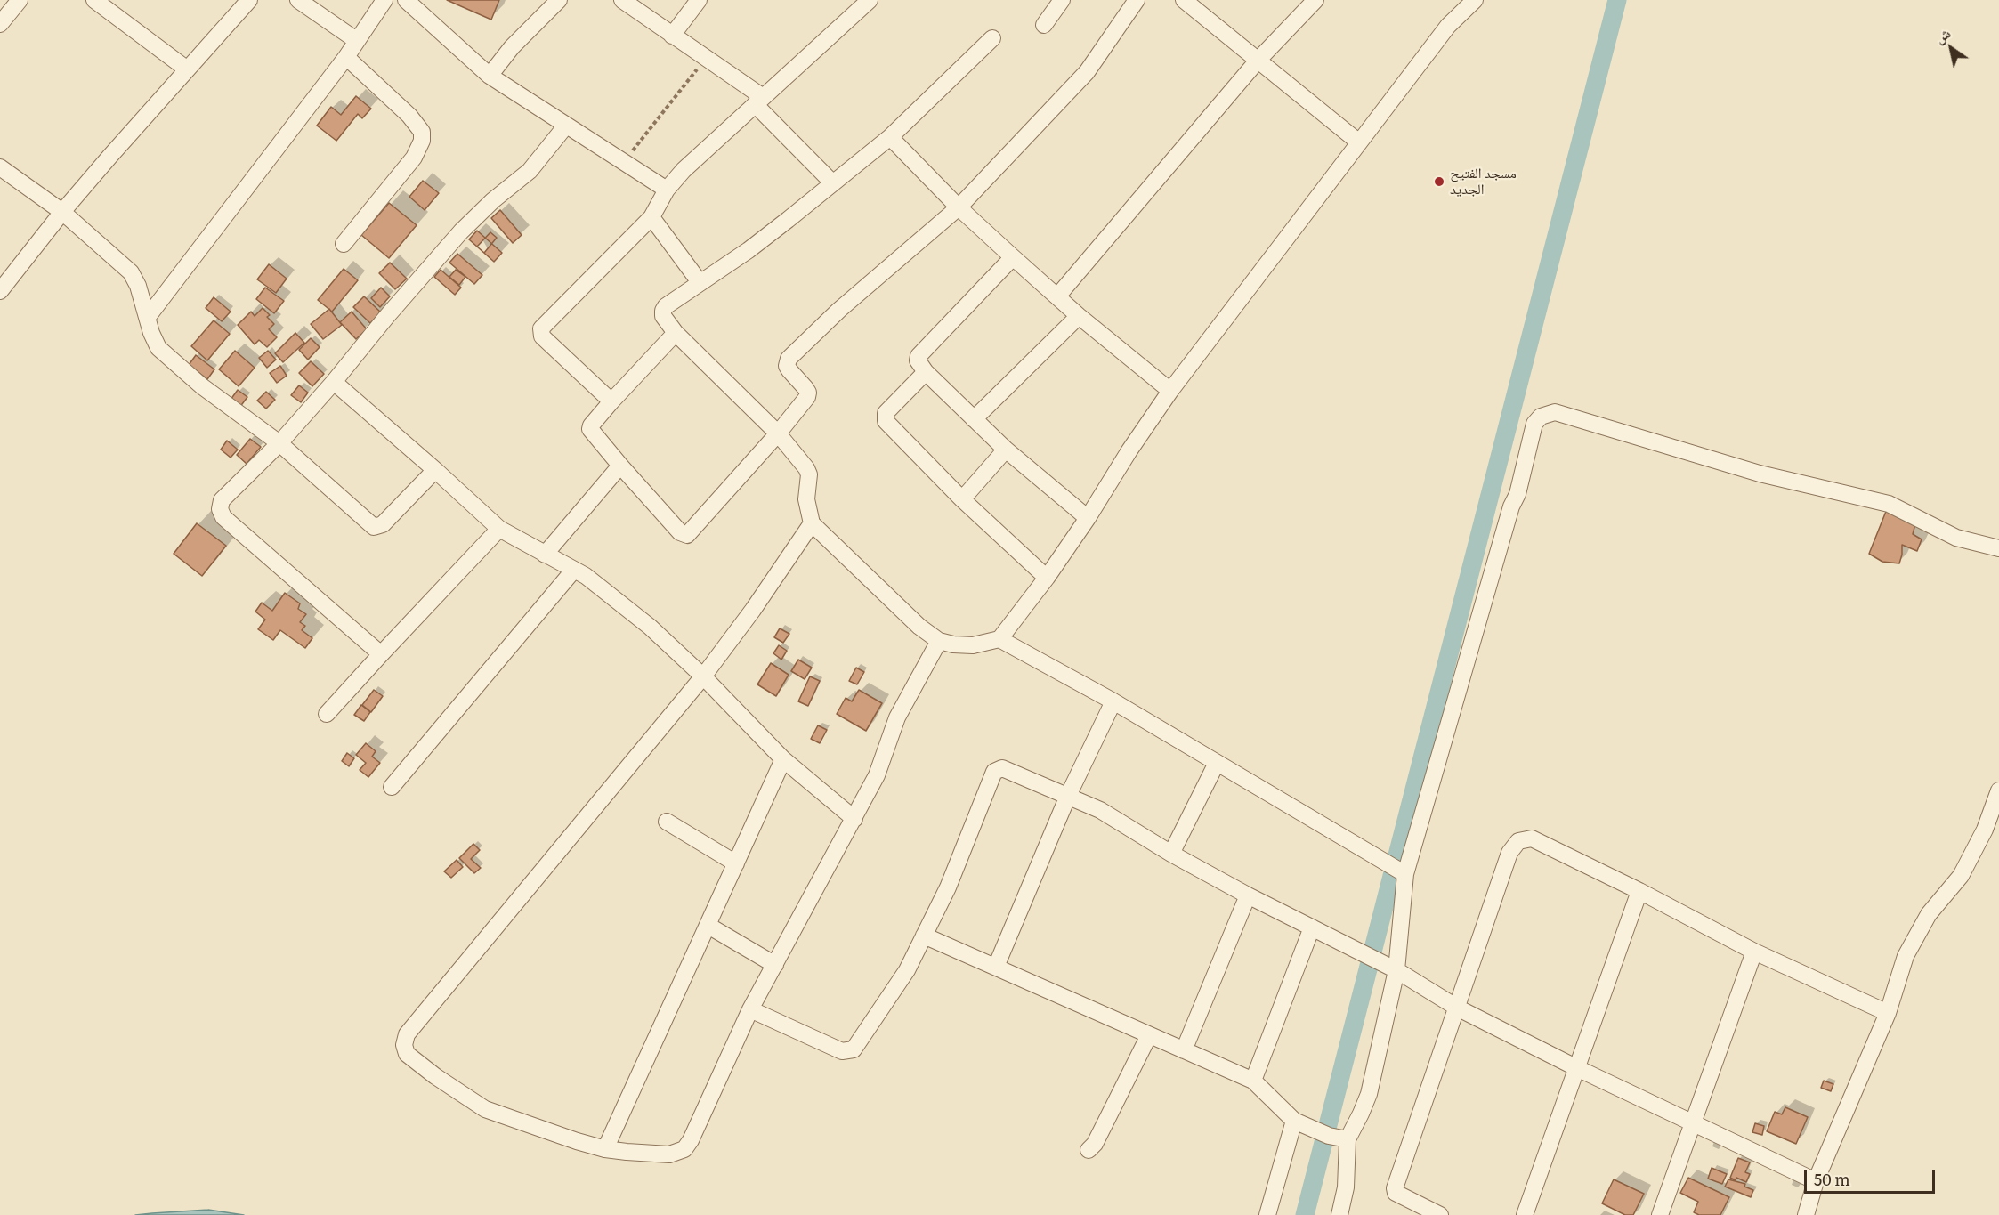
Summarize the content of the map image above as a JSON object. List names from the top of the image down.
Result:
{
  "places": ["مسجد الفتيح الجديد"],
  "scale_bar": "50 m",
  "north": "top left"
}
